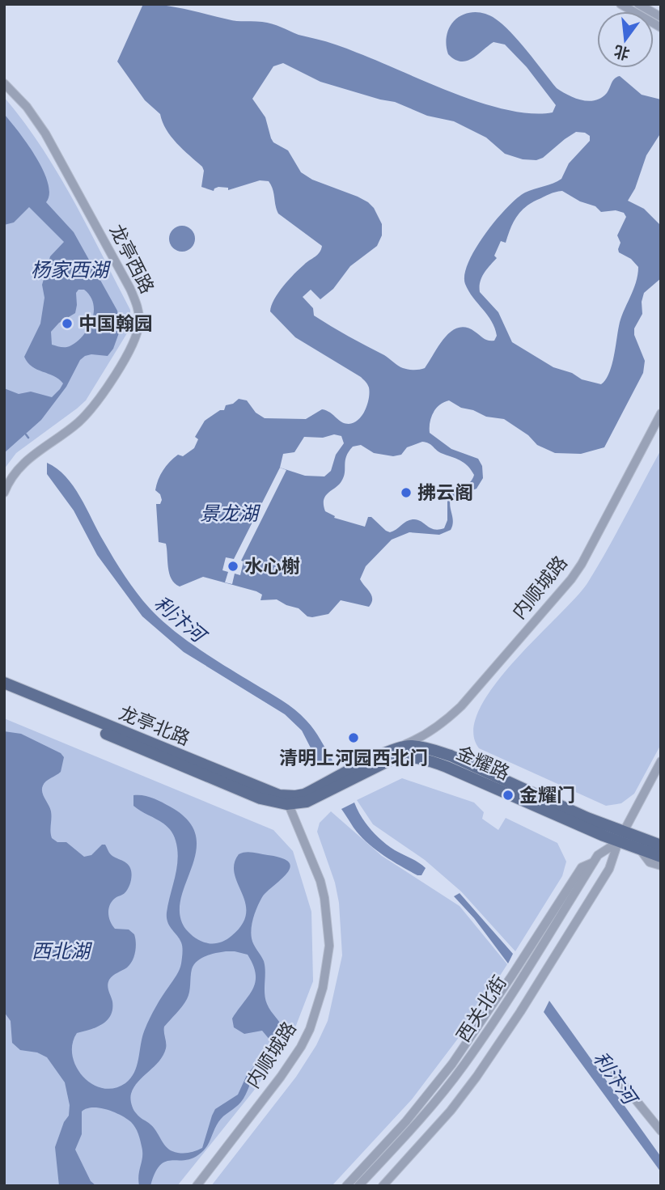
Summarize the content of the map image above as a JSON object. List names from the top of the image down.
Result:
{
  "streets": {
    "main road": ["龙亭北路", "金耀路"],
    "street": ["龙亭西路", "内顺城路", "西关北街"]
  },
  "crossings": [
    ["内顺城路", "龙亭北路"],
    ["内顺城路", "金耀路"],
    ["龙亭北路", "金耀路"],
    ["金耀路", "西关北街"]
  ],
  "water": [
    "杨家西湖",
    "景龙湖",
    "利汴河",
    "西北湖"
  ],
  "places": [
    "中国翰园",
    "拂云阁",
    "水心榭",
    "清明上河园西北门",
    "金耀门"
  ],
  "north": "bottom"
}
